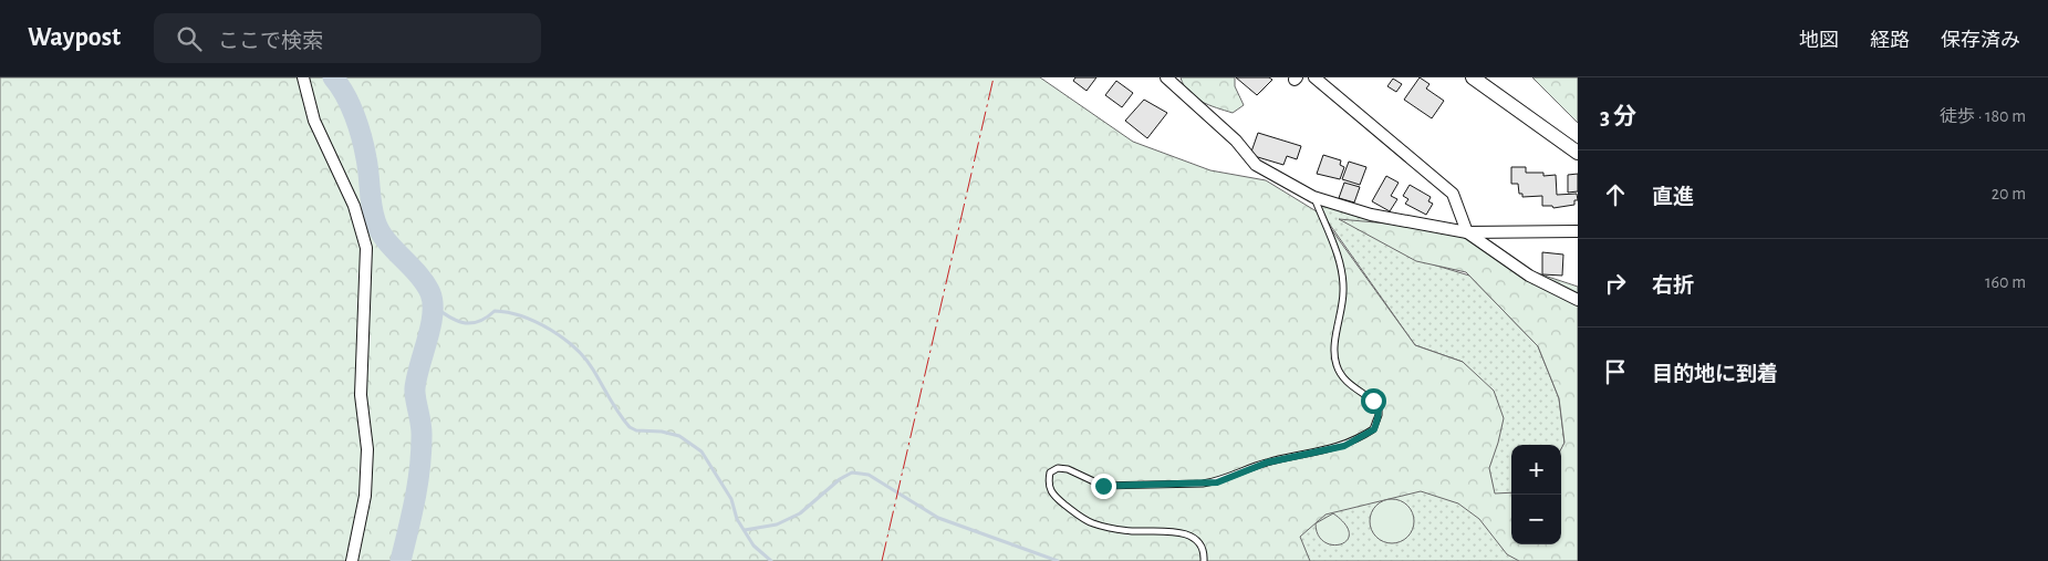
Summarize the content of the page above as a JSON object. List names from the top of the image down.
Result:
{
  "page": {
    "header": "Waypost",
    "search": "ここで検索",
    "nav": ["地図", "経路", "保存済み"],
    "heading": ["3 分", "徒歩 · 180 m"],
    "list": [
      ["直進", "20 m"],
      ["右折", "160 m"],
      "目的地に到着"
    ],
    "map_buttons": ["+", "−"]
  }
}
